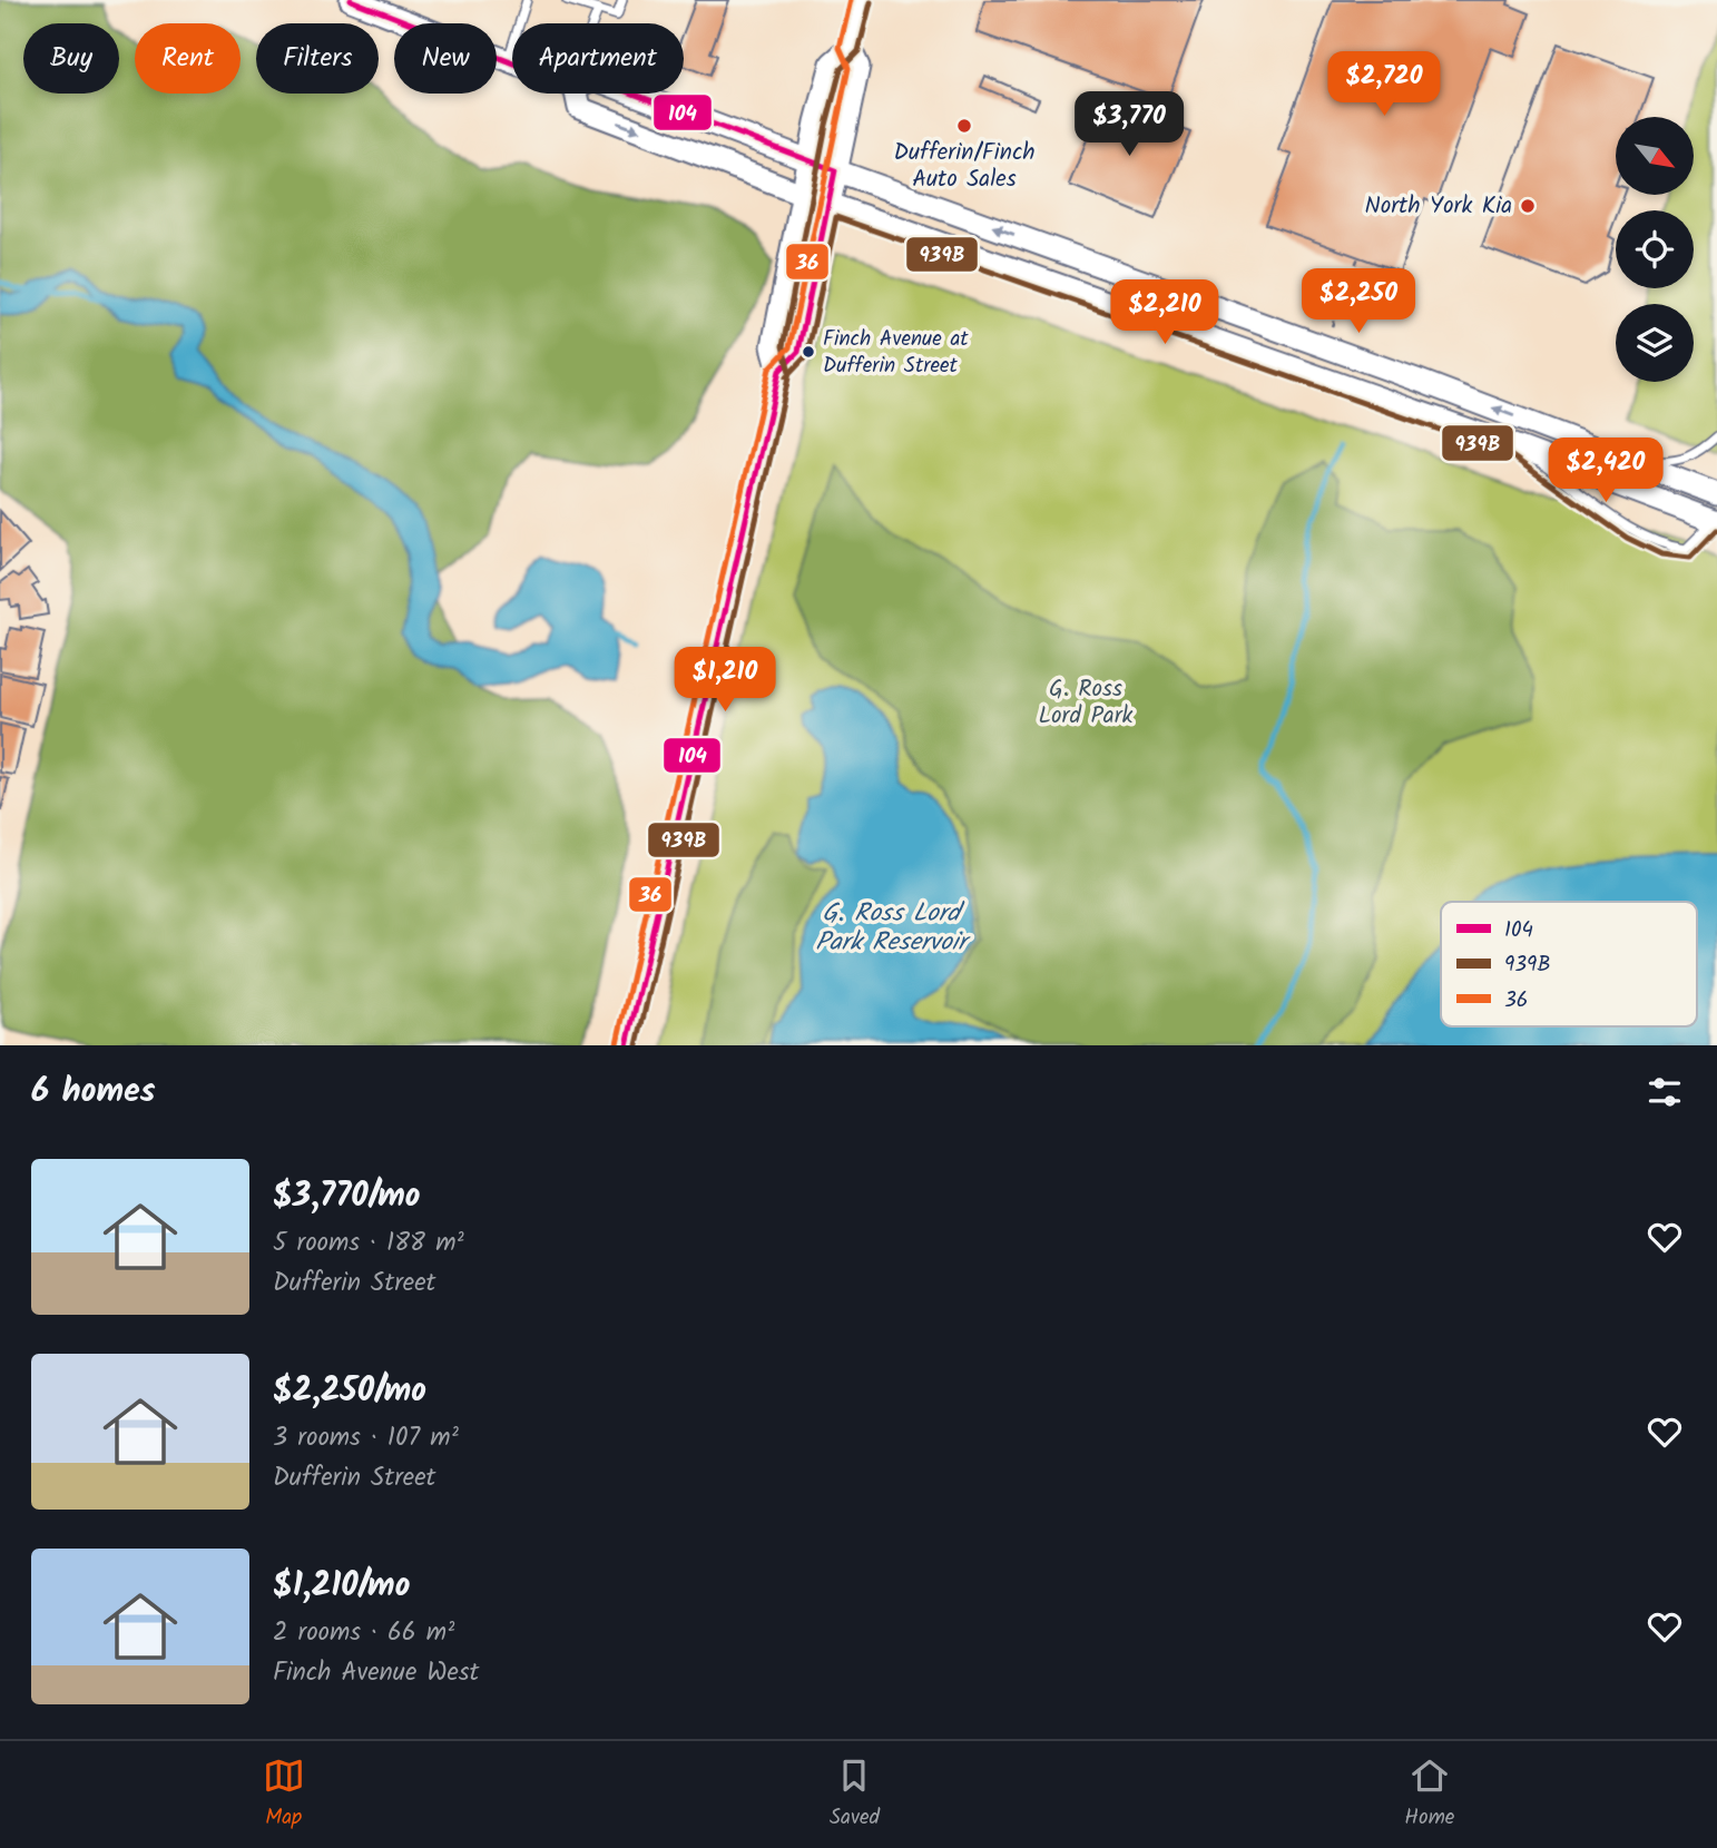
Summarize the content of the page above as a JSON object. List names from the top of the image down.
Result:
{
  "water": ["G. Ross Lord Park Reservoir"],
  "parks": ["G. Ross Lord Park"],
  "places": ["Dufferin/Finch Auto Sales", "North York Kia", "Finch Avenue at Dufferin Street"],
  "lines": ["transit line 104", "transit line 36", "transit line 939B"],
  "legend": ["104", "939B", "36"],
  "north": "bottom right",
  "page": {
    "chip": [
      "Buy",
      "Rent",
      "Filters",
      "New",
      "Apartment"
    ],
    "price": [
      "$2,720",
      "$3,770",
      "$2,250",
      "$2,210",
      "$2,420",
      "$1,210"
    ],
    "heading": "6 homes",
    "list": [
      {
        "name": "$3,770/mo",
        "note": "5 rooms · 188 m² · Dufferin Street"
      },
      {
        "name": "$2,250/mo",
        "note": "3 rooms · 107 m² · Dufferin Street"
      },
      {
        "name": "$1,210/mo",
        "note": "2 rooms · 66 m² · Finch Avenue West"
      }
    ],
    "tabs": ["Map", "Saved", "Home"]
  }
}
